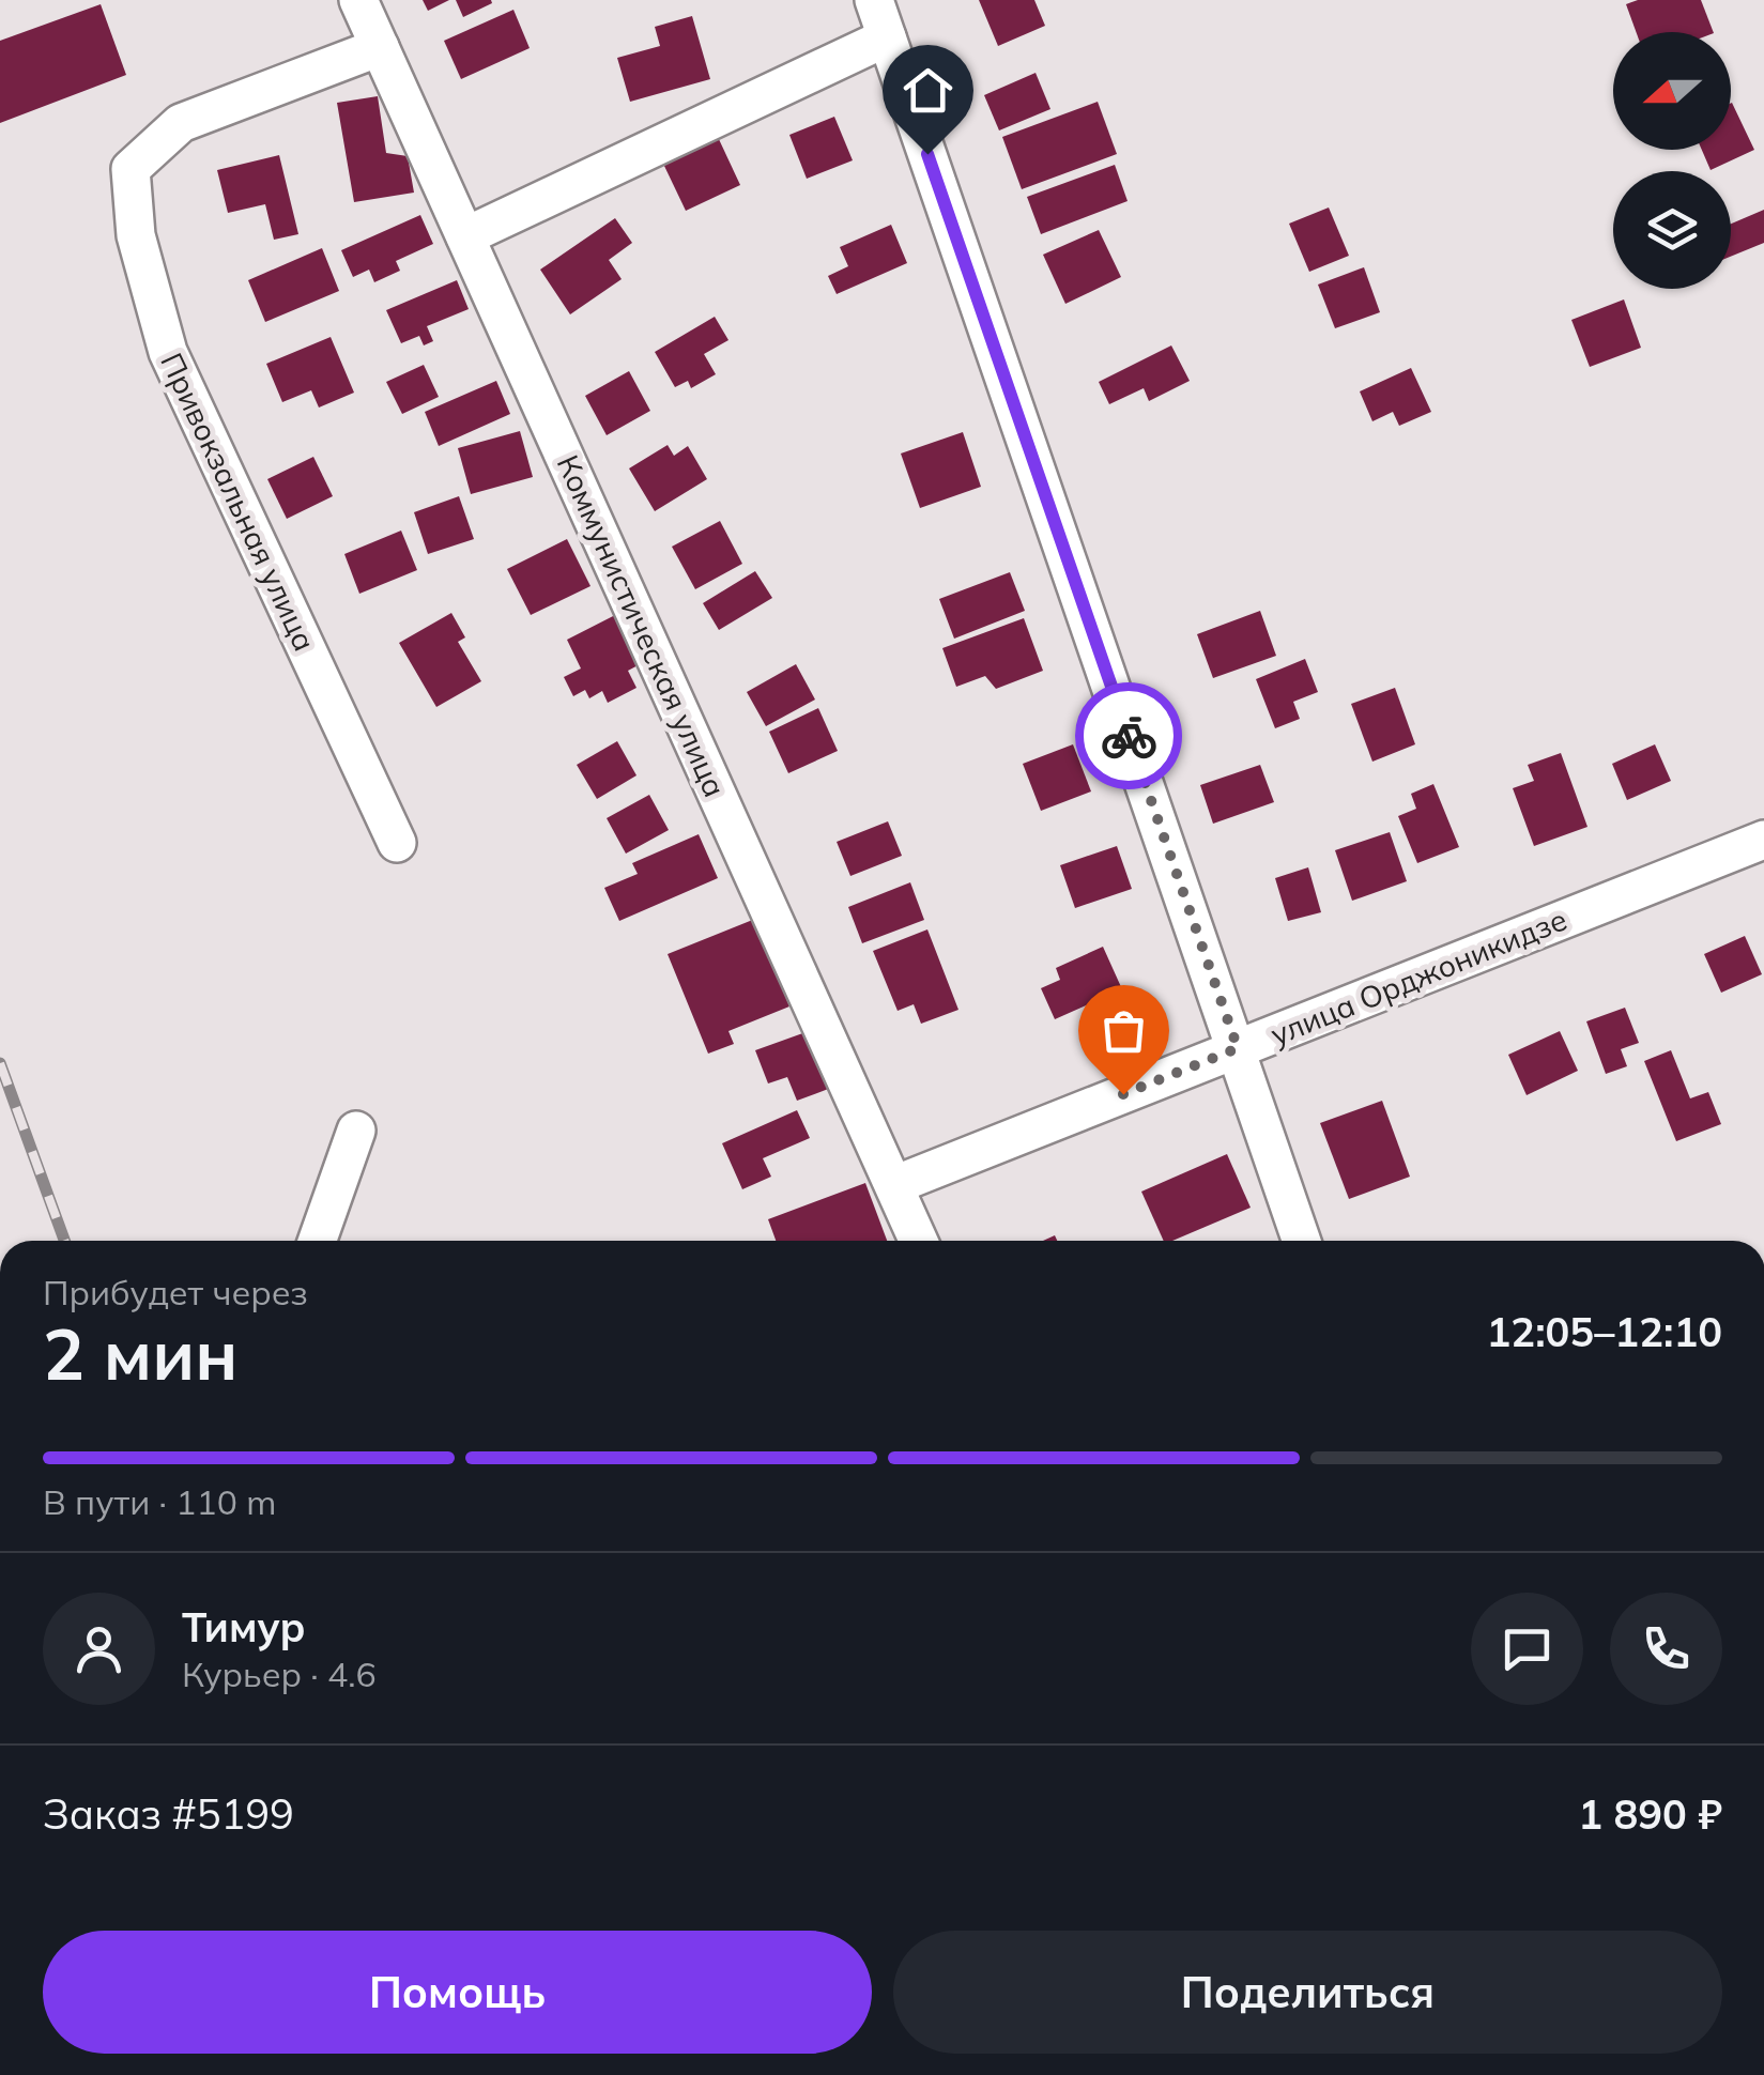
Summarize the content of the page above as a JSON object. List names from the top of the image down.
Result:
{
  "streets": {
    "street": ["Привокзальная улица", "Коммунистическая улица", "улица Орджоникидзе"]
  },
  "crossings": [
    ["Привокзальная улица", "Коммунистическая улица"],
    ["Коммунистическая улица", "улица Орджоникидзе"]
  ],
  "north": "left",
  "page": {
    "heading": ["2 мин", "Прибудет через", "12:05–12:10"],
    "panel": [
      "Тимур",
      "Курьер · 4.6",
      "Заказ #5199",
      "1 890 ₽"
    ],
    "bar": "В пути · 110 m",
    "buttons": ["Помощь", "Поделиться"]
  }
}
